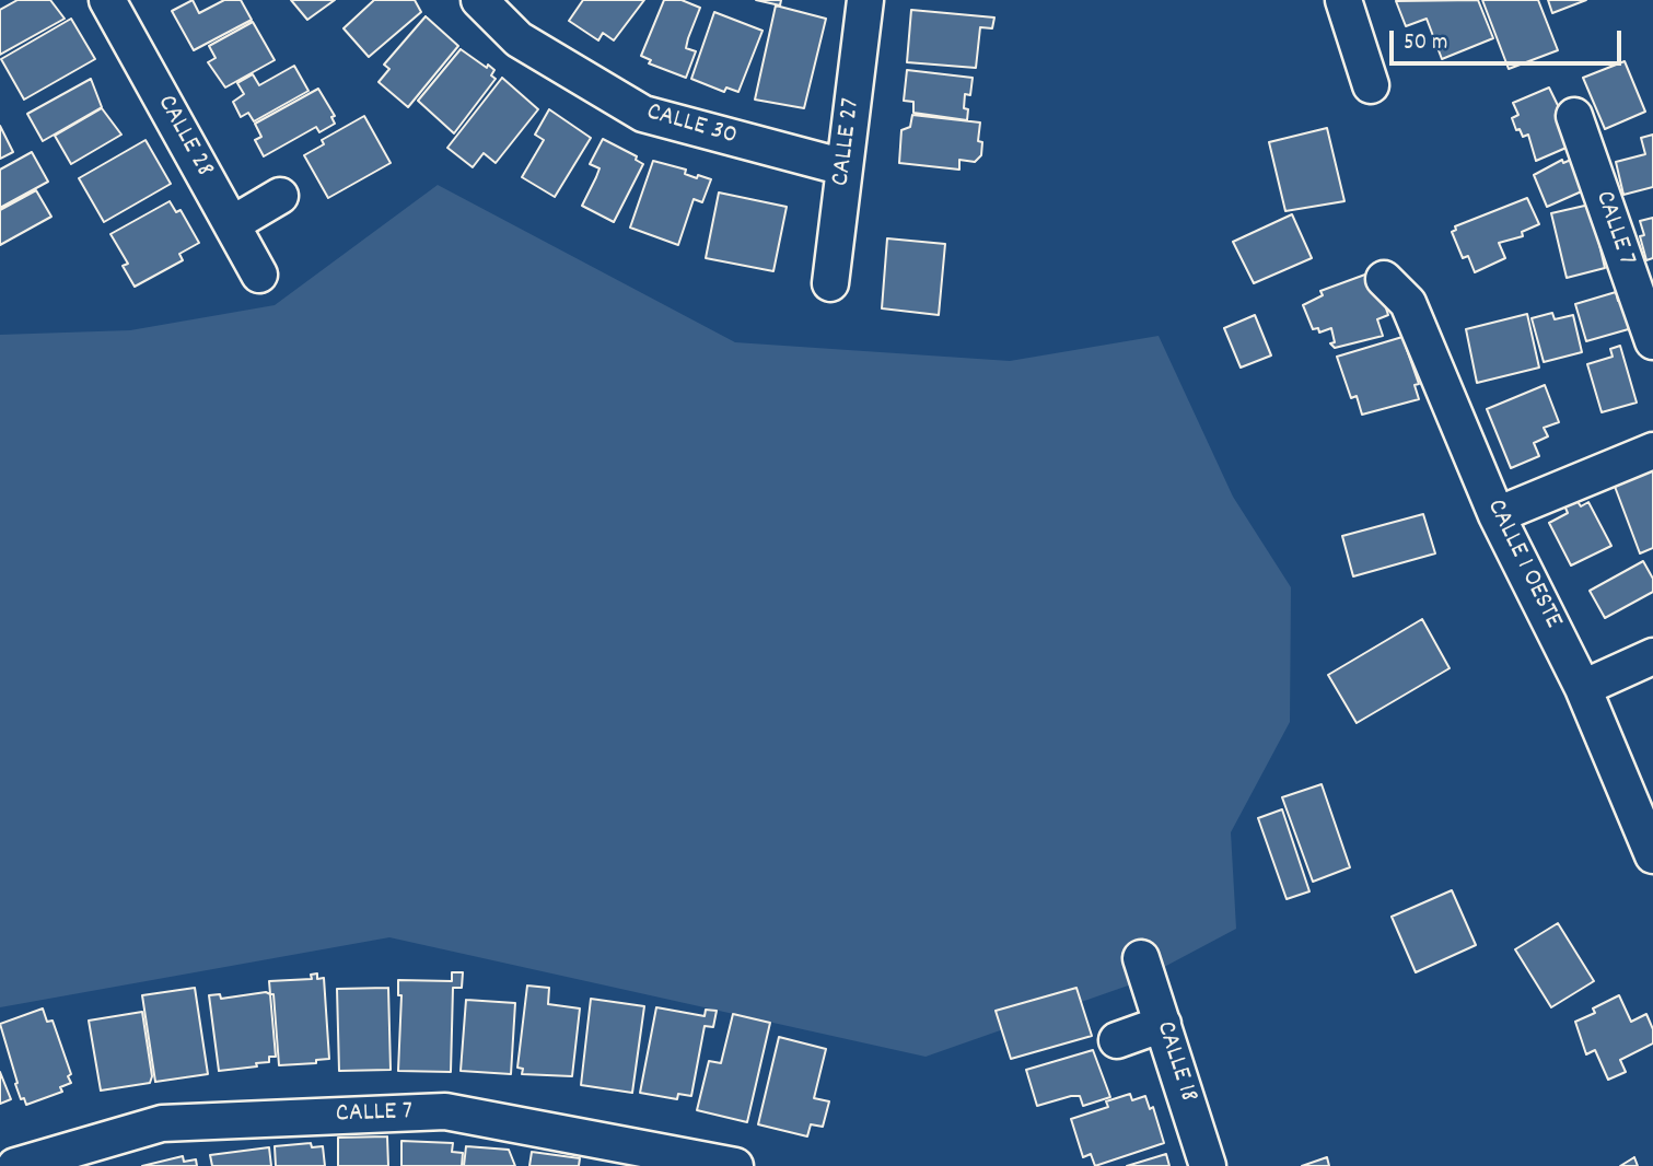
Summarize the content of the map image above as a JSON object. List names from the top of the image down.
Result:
{
  "streets": {
    "street": [
      "CALLE 30",
      "CALLE 28",
      "CALLE 27",
      "CALLE 7",
      "CALLE 1 OESTE",
      "CALLE 18"
    ]
  },
  "crossings": [
    ["CALLE 30", "CALLE 27"]
  ],
  "scale_bar": "50 m"
}
